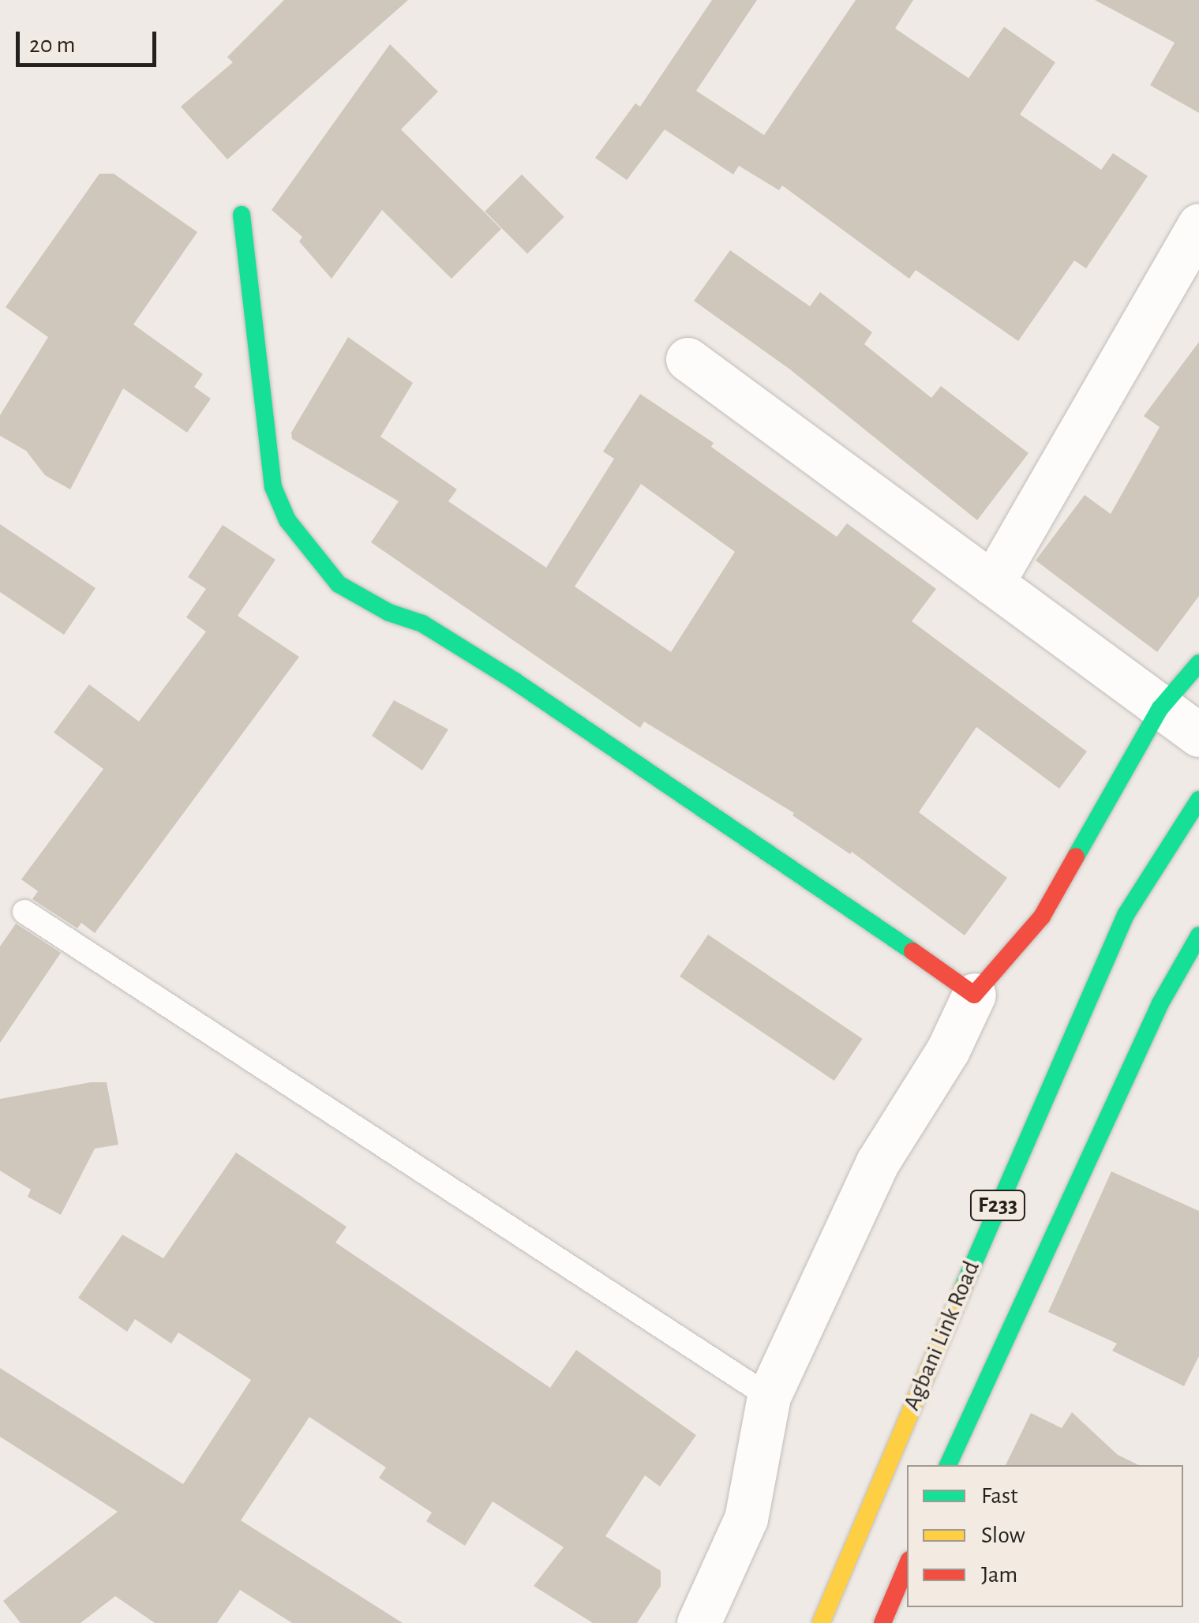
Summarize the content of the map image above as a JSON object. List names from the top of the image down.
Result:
{
  "streets": {
    "main road": ["F233", "Agbani Link Road"]
  },
  "legend": ["Fast", "Slow", "Jam"],
  "scale_bar": "20 m"
}
